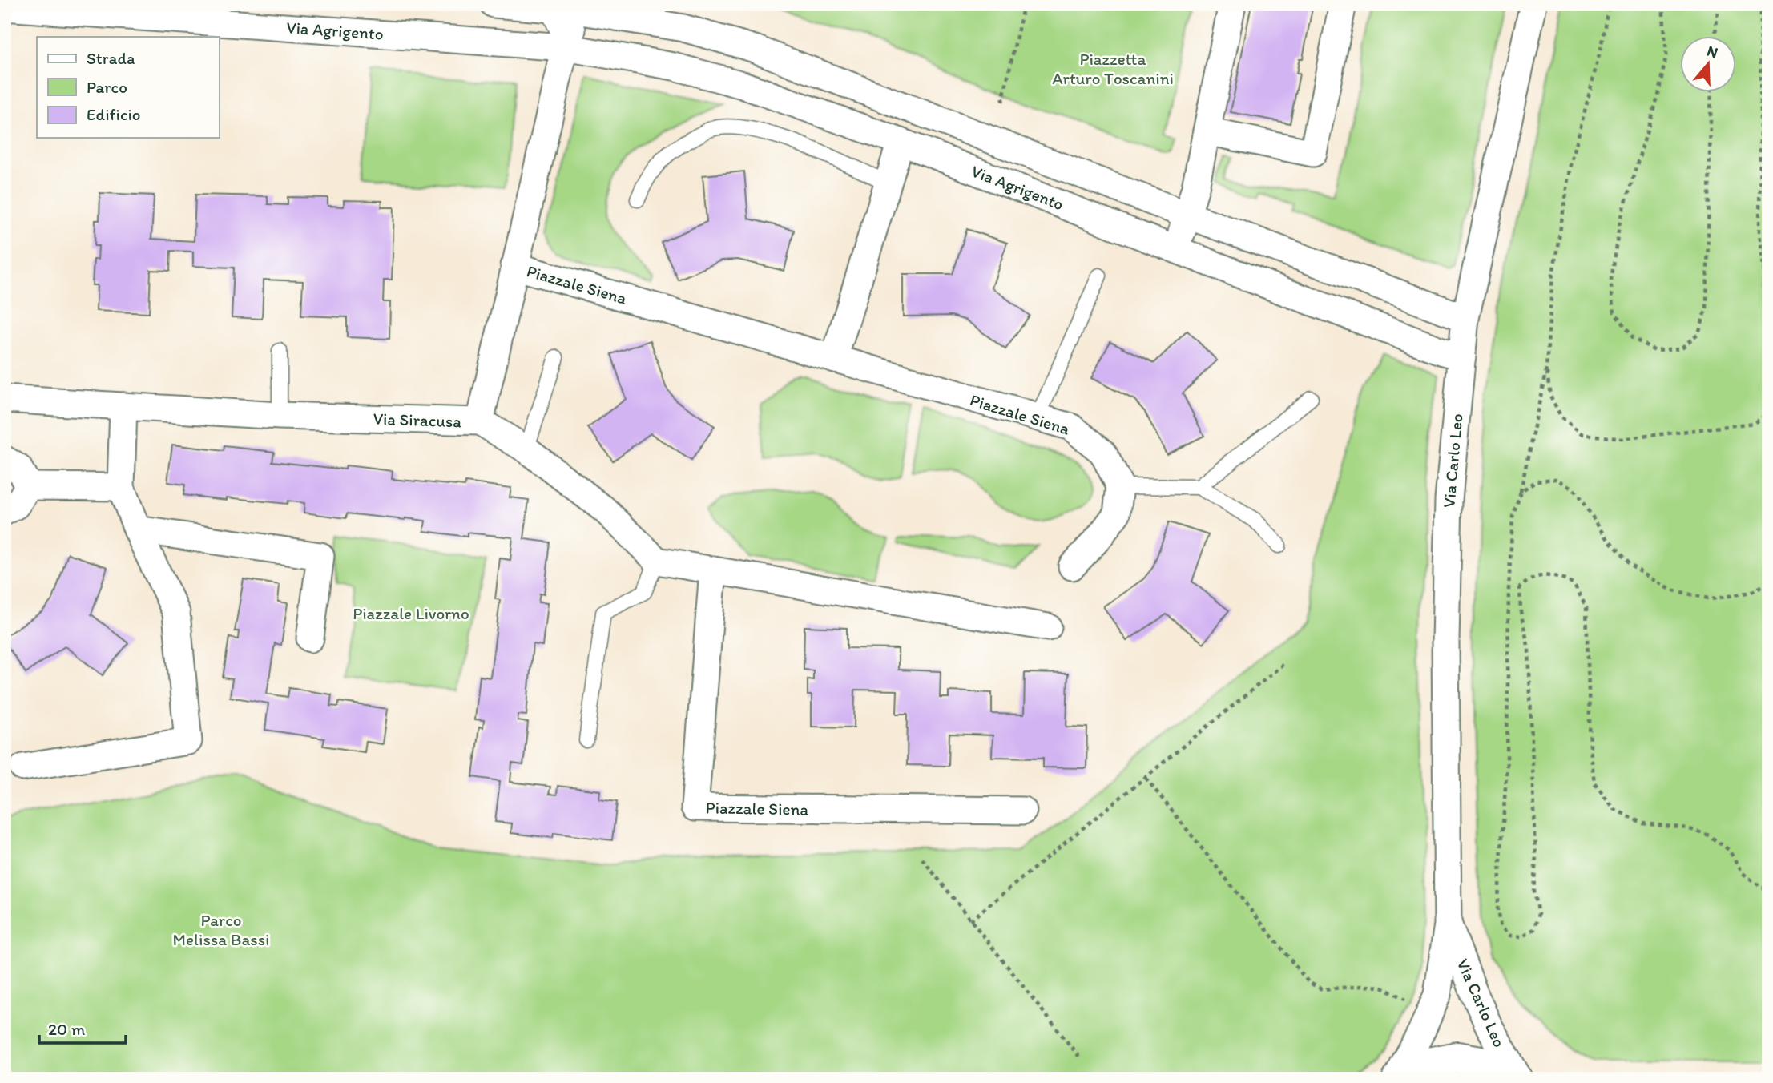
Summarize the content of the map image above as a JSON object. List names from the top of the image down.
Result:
{
  "streets": {
    "street": [
      "Via Agrigento",
      "Piazzale Siena",
      "Via Siracusa",
      "Via Carlo Leo"
    ]
  },
  "crossings": [
    ["Via Agrigento", "Via Siracusa"],
    ["Via Agrigento", "Via Carlo Leo"],
    ["Piazzale Siena", "Via Siracusa"]
  ],
  "parks": ["Piazzetta Arturo Toscanini", "Piazzale Livorno", "Parco Melissa Bassi"],
  "legend": ["Strada", "Parco", "Edificio"],
  "scale_bar": "20 m",
  "north": "top"
}
